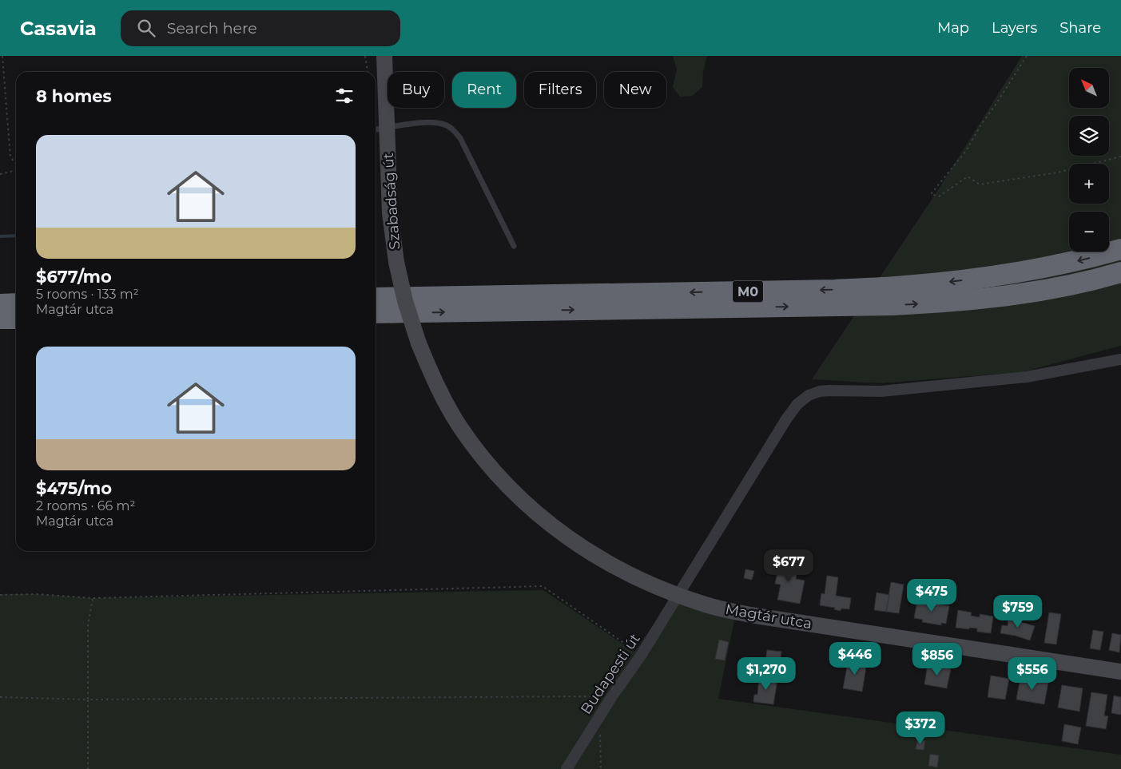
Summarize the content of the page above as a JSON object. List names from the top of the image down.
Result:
{
  "streets": {
    "highway": ["M0"],
    "street": ["Szabadság út", "Magtár utca", "Budapesti út"]
  },
  "crossings": [
    ["Szabadság út", "Magtár utca"],
    ["Szabadság út", "Budapesti út"],
    ["Magtár utca", "Budapesti út"]
  ],
  "north": "top left",
  "page": {
    "header": "Casavia",
    "search": "Search here",
    "nav": ["Map", "Layers", "Share"],
    "map_buttons": ["+", "−"],
    "chip": [
      "Buy",
      "Rent",
      "Filters",
      "New"
    ],
    "heading": "8 homes",
    "list": [
      {
        "name": "$677/mo",
        "note": "5 rooms · 133 m² · Magtár utca"
      },
      {
        "name": "$475/mo",
        "note": "2 rooms · 66 m² · Magtár utca"
      }
    ],
    "price": [
      "$677",
      "$475",
      "$759",
      "$446",
      "$856",
      "$1,270",
      "$556",
      "$372"
    ]
  }
}
